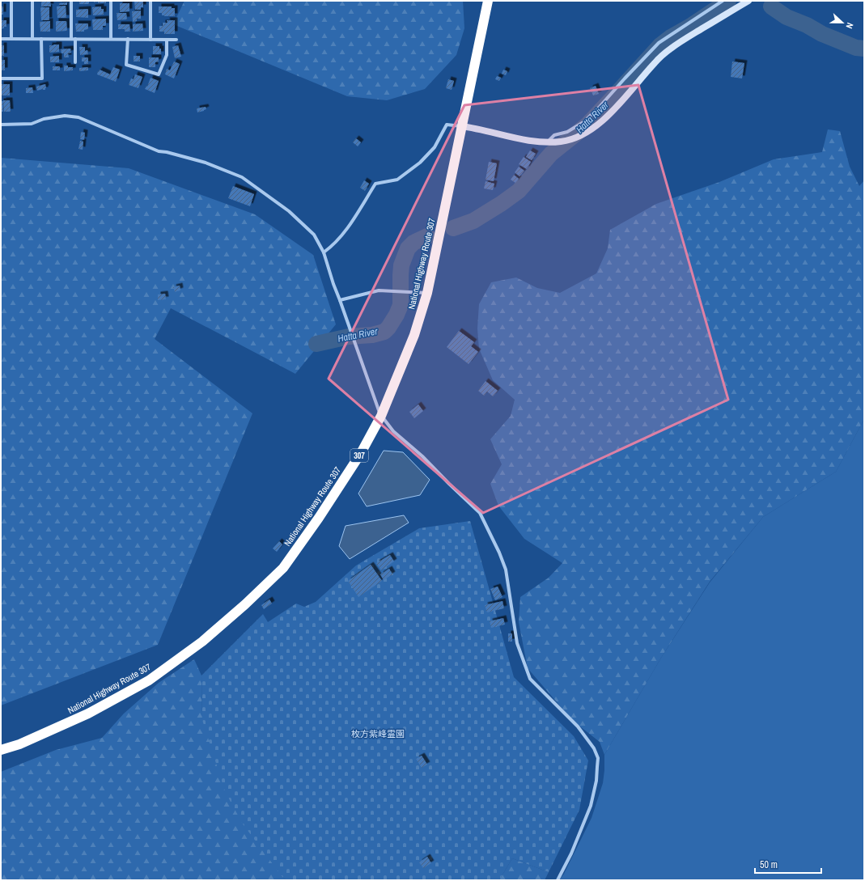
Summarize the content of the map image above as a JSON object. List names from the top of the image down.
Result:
{
  "streets": {
    "highway": ["National Highway Route 307", "307"]
  },
  "water": ["Hatta River"],
  "parks": ["枚方紫峰霊園"],
  "scale_bar": "50 m",
  "north": "right"
}
